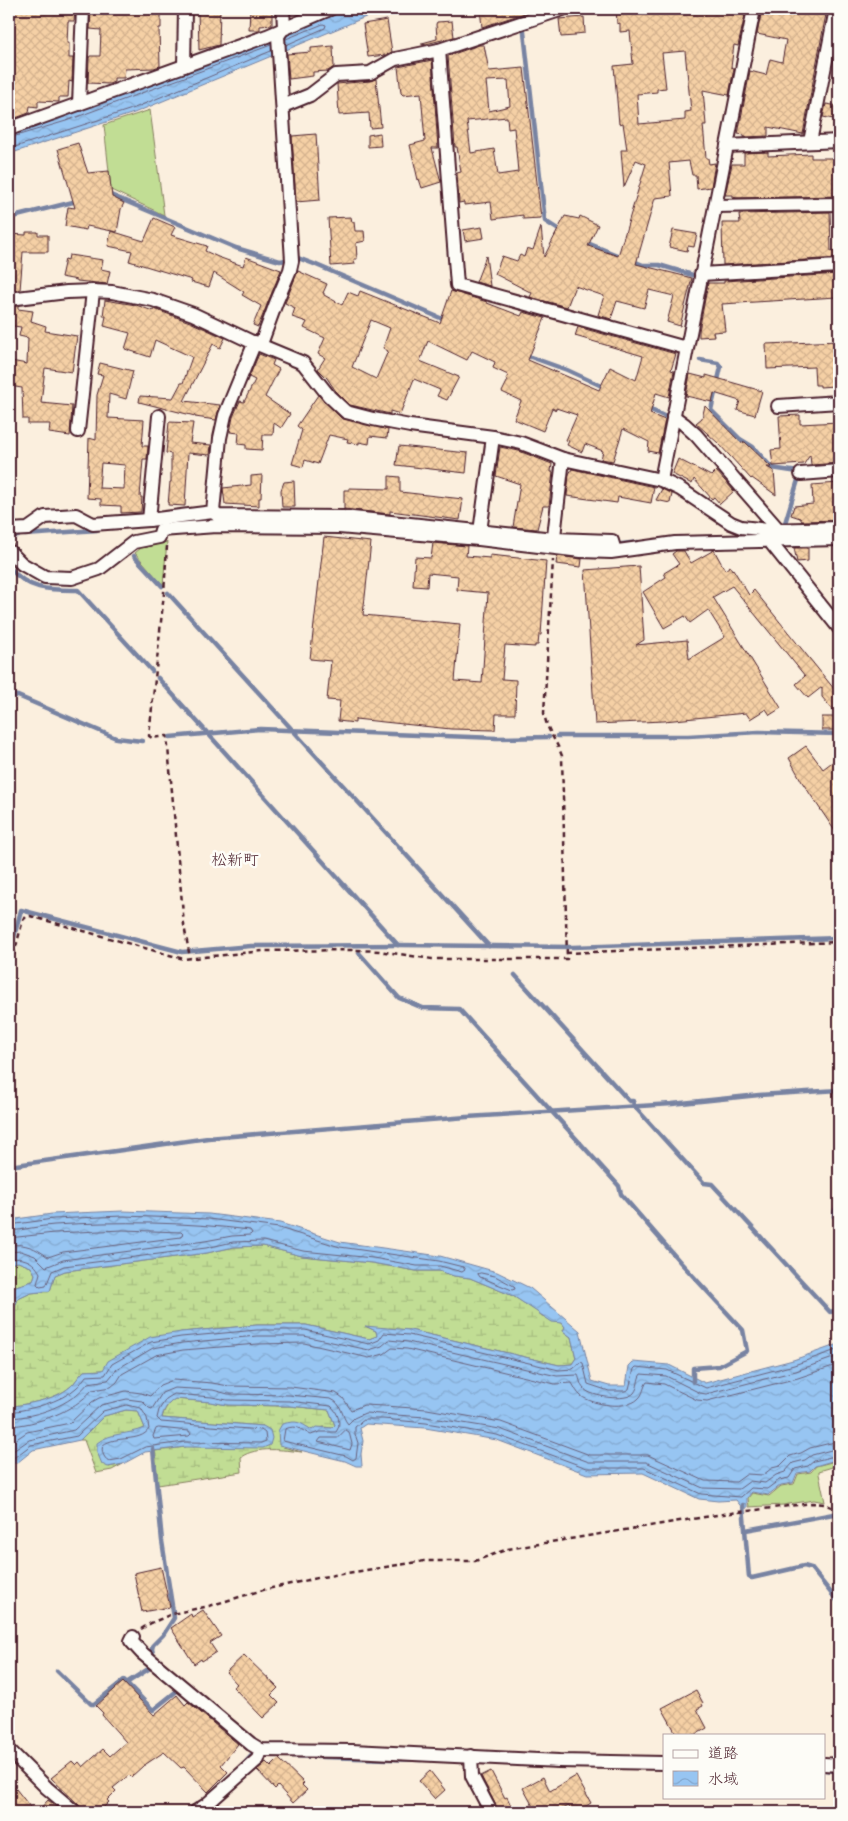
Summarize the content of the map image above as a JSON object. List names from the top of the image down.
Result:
{
  "districts": ["松新町"],
  "legend": ["道路", "水域"]
}
